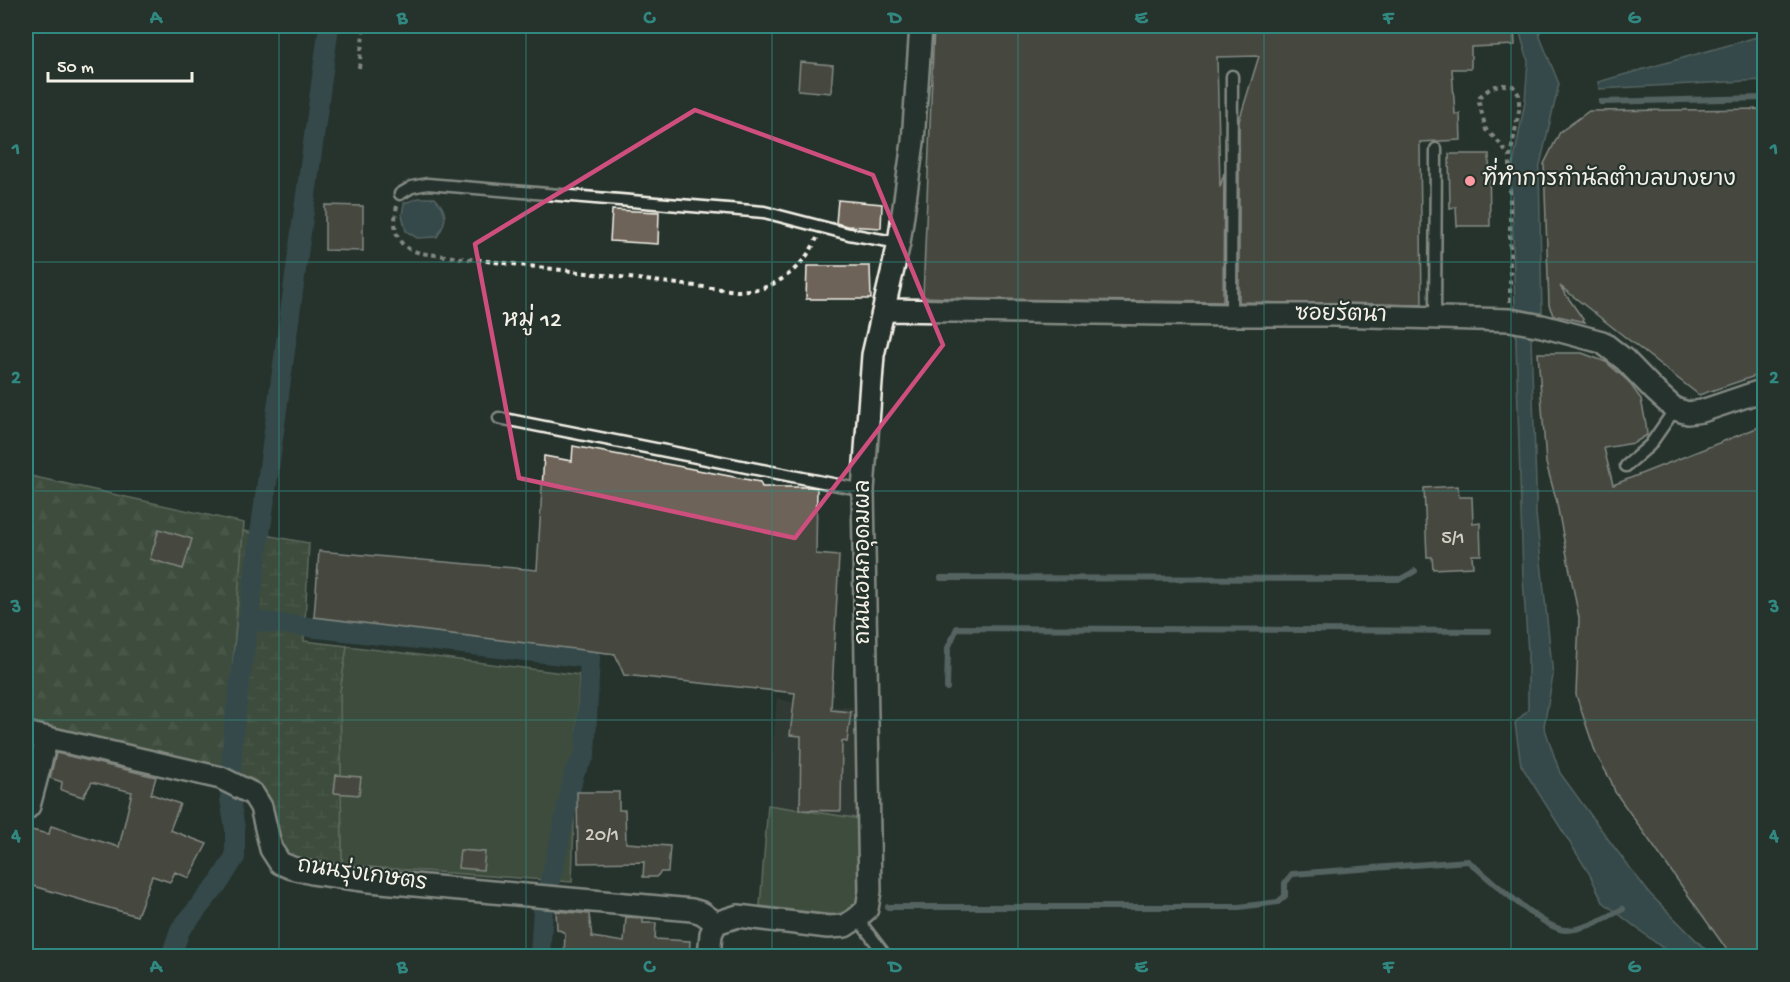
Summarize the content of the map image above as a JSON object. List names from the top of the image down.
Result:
{
  "streets": {
    "street": ["ซอยรัตนา", "ถนนเอนกอุดมผล", "ถนนรุ่งเกษตร"]
  },
  "crossings": [
    ["ซอยรัตนา", "ถนนเอนกอุดมผล"]
  ],
  "districts": ["หมู่ 12"],
  "places": ["ที่ทำการกำนัลตำบลบางยาง"],
  "house_numbers": ["5/1", "20/1"],
  "scale_bar": "50 m",
  "grid": {
    "columns": [
      "A",
      "B",
      "C",
      "D",
      "E",
      "F",
      "G"
    ],
    "rows": [
      "1",
      "2",
      "3",
      "4"
    ]
  }
}
